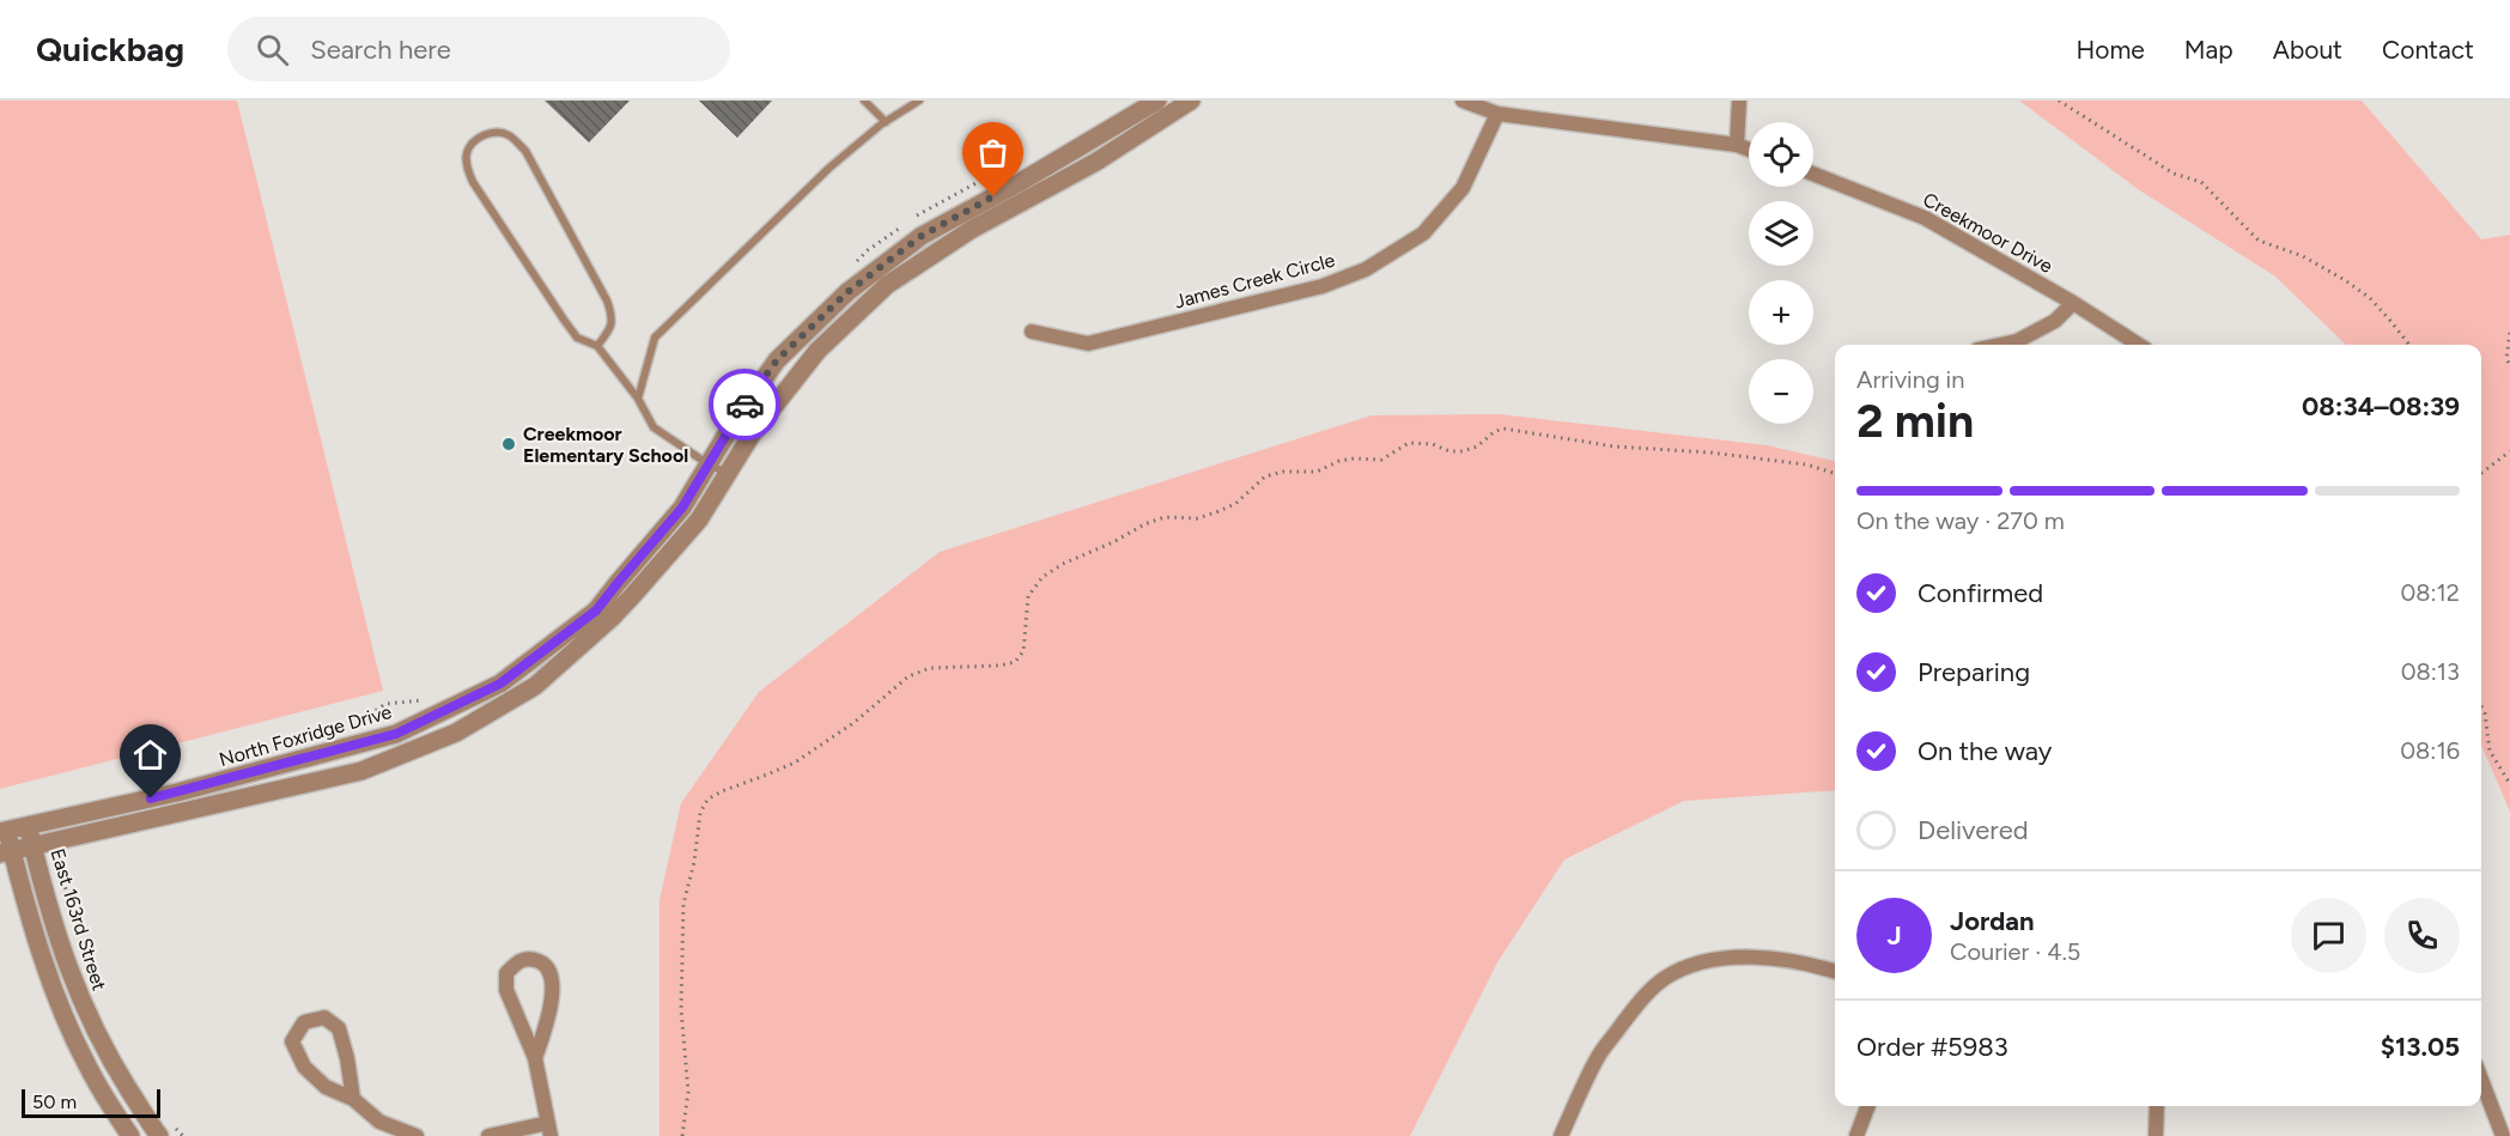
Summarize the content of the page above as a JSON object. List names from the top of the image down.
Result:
{
  "streets": {
    "street": [
      "Creekmoor Drive",
      "James Creek Circle",
      "North Foxridge Drive",
      "East 163rd Street"
    ]
  },
  "crossings": [
    ["North Foxridge Drive", "East 163rd Street"]
  ],
  "places": ["Creekmoor Elementary School"],
  "scale_bar": "50 m",
  "page": {
    "header": "Quickbag",
    "search": "Search here",
    "nav": [
      "Home",
      "Map",
      "About",
      "Contact"
    ],
    "map_buttons": ["+", "−"],
    "heading": ["2 min", "Arriving in", "08:34–08:39"],
    "panel": [
      "Jordan",
      "Courier · 4.5",
      "Order #5983",
      "$13.05"
    ],
    "bar": "On the way · 270 m",
    "list": [
      ["Confirmed", "08:12"],
      ["Preparing", "08:13"],
      ["On the way", "08:16"],
      "Delivered"
    ],
    "round": "J",
    "scale": "50 m"
  }
}
